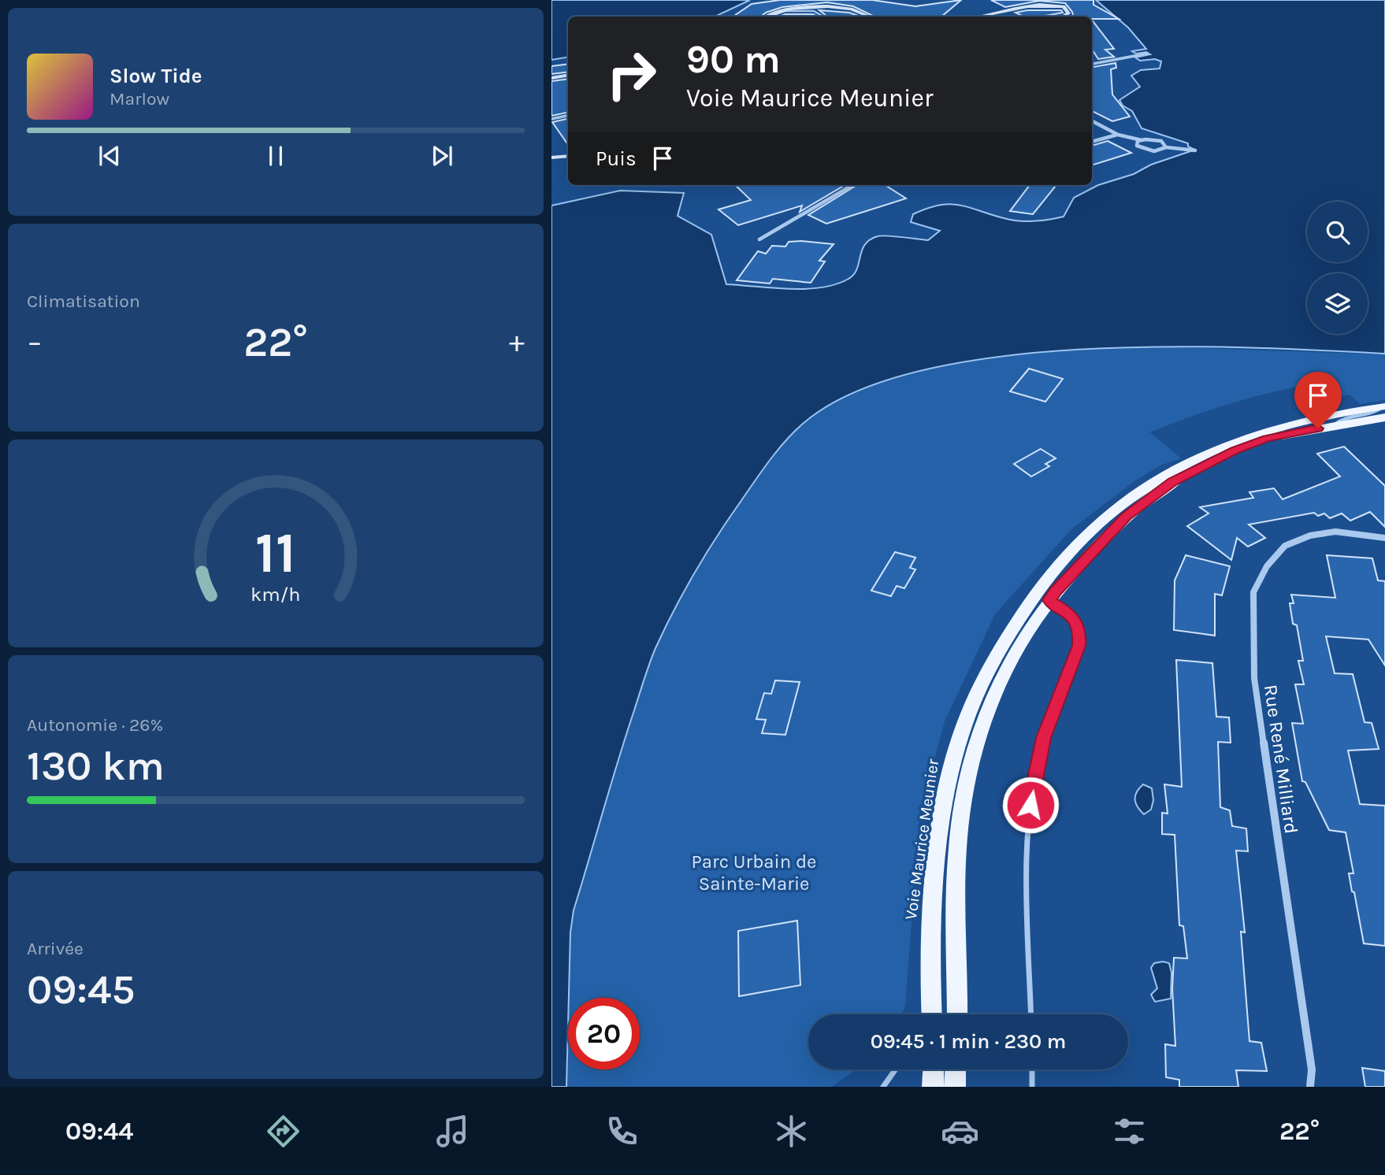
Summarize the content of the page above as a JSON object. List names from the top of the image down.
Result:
{
  "streets": {
    "main road": ["Voie Maurice Meunier"],
    "street": ["Rue René Milliard"]
  },
  "parks": ["Parc Urbain de Sainte-Marie"],
  "page": {
    "turn": ["90 m", "Voie Maurice Meunier"],
    "song": ["Slow Tide", "Marlow"],
    "then": "Puis",
    "tile": [
      "Climatisation",
      ["Autonomie · 26%", "130 km"],
      ["Arrivée", "09:45"]
    ],
    "heat": ["−", "22°", "+"],
    "limit": "20",
    "trip": "09:45 · 1 min · 230 m",
    "tabs": ["09:44", "22°"],
    "gauge": ["11", "km/h"]
  }
}
